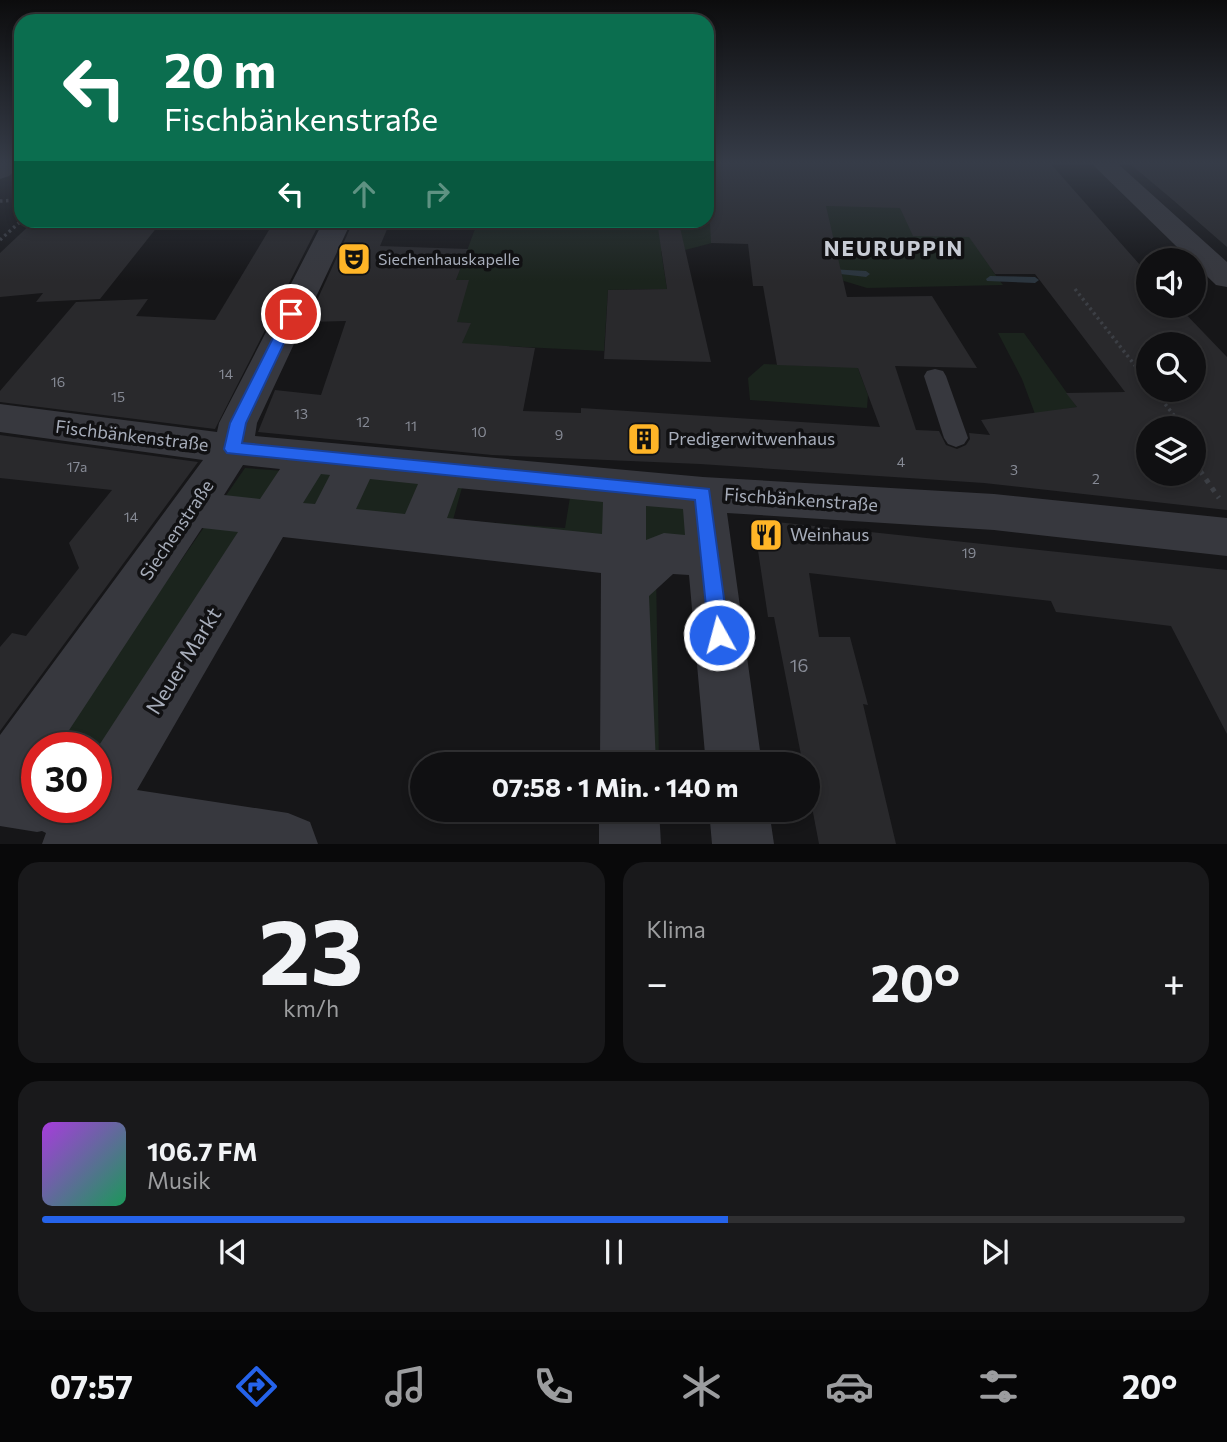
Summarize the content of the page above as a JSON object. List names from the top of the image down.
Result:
{
  "streets": {
    "street": ["Fischbänkenstraße", "Siechenstraße", "Neuer Markt"]
  },
  "crossings": [
    ["Fischbänkenstraße", "Siechenstraße"],
    ["Fischbänkenstraße", "Neuer Markt"]
  ],
  "districts": ["NEURUPPIN"],
  "places": {
    "theatre": ["Siechenhauskapelle"],
    "building": ["Predigerwitwenhaus"],
    "restaurant": ["Weinhaus"]
  },
  "house_numbers": [
    "14",
    "16",
    "15",
    "13",
    "12",
    "11",
    "10",
    "9",
    "4",
    "17a",
    "3",
    "2",
    "14",
    "19",
    "16"
  ],
  "page": {
    "turn": ["20 m", "Fischbänkenstraße"],
    "limit": "30",
    "trip": "07:58 · 1 Min. · 140 m",
    "tile": [
      ["23", "km/h"],
      "Klima"
    ],
    "heat": ["−", "20°", "+"],
    "song": ["106.7 FM", "Musik"],
    "tabs": ["07:57", "20°"]
  }
}
